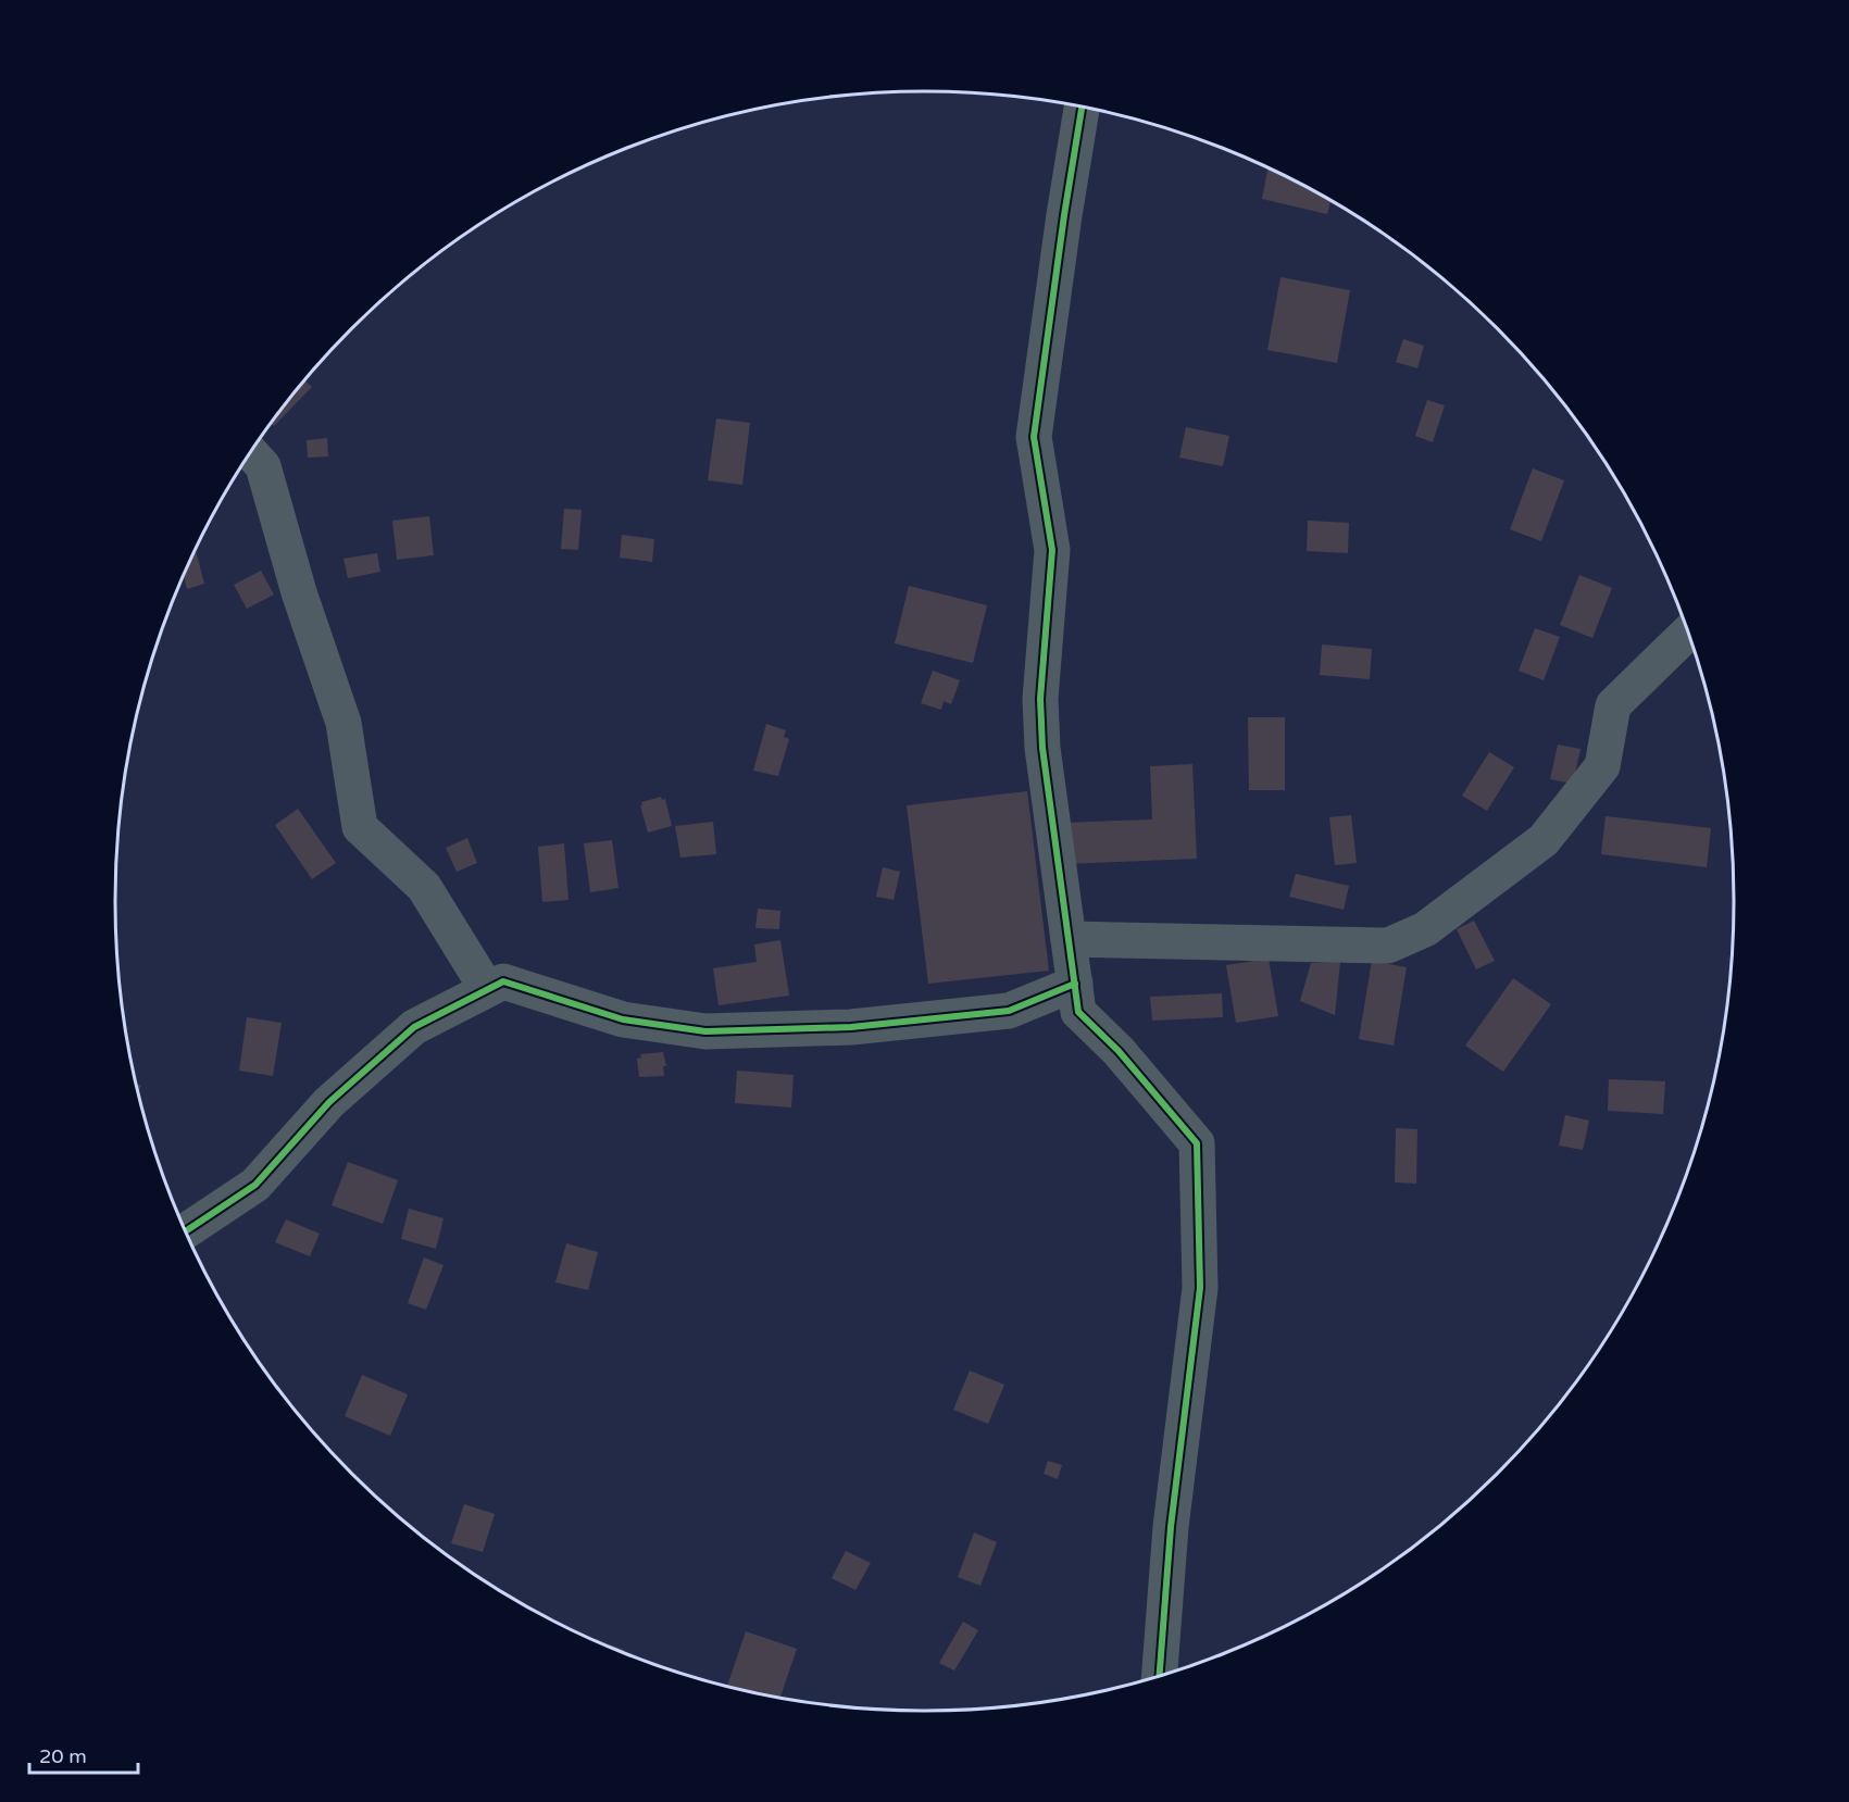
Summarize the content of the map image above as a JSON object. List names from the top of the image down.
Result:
{
  "scale_bar": "20 m"
}
